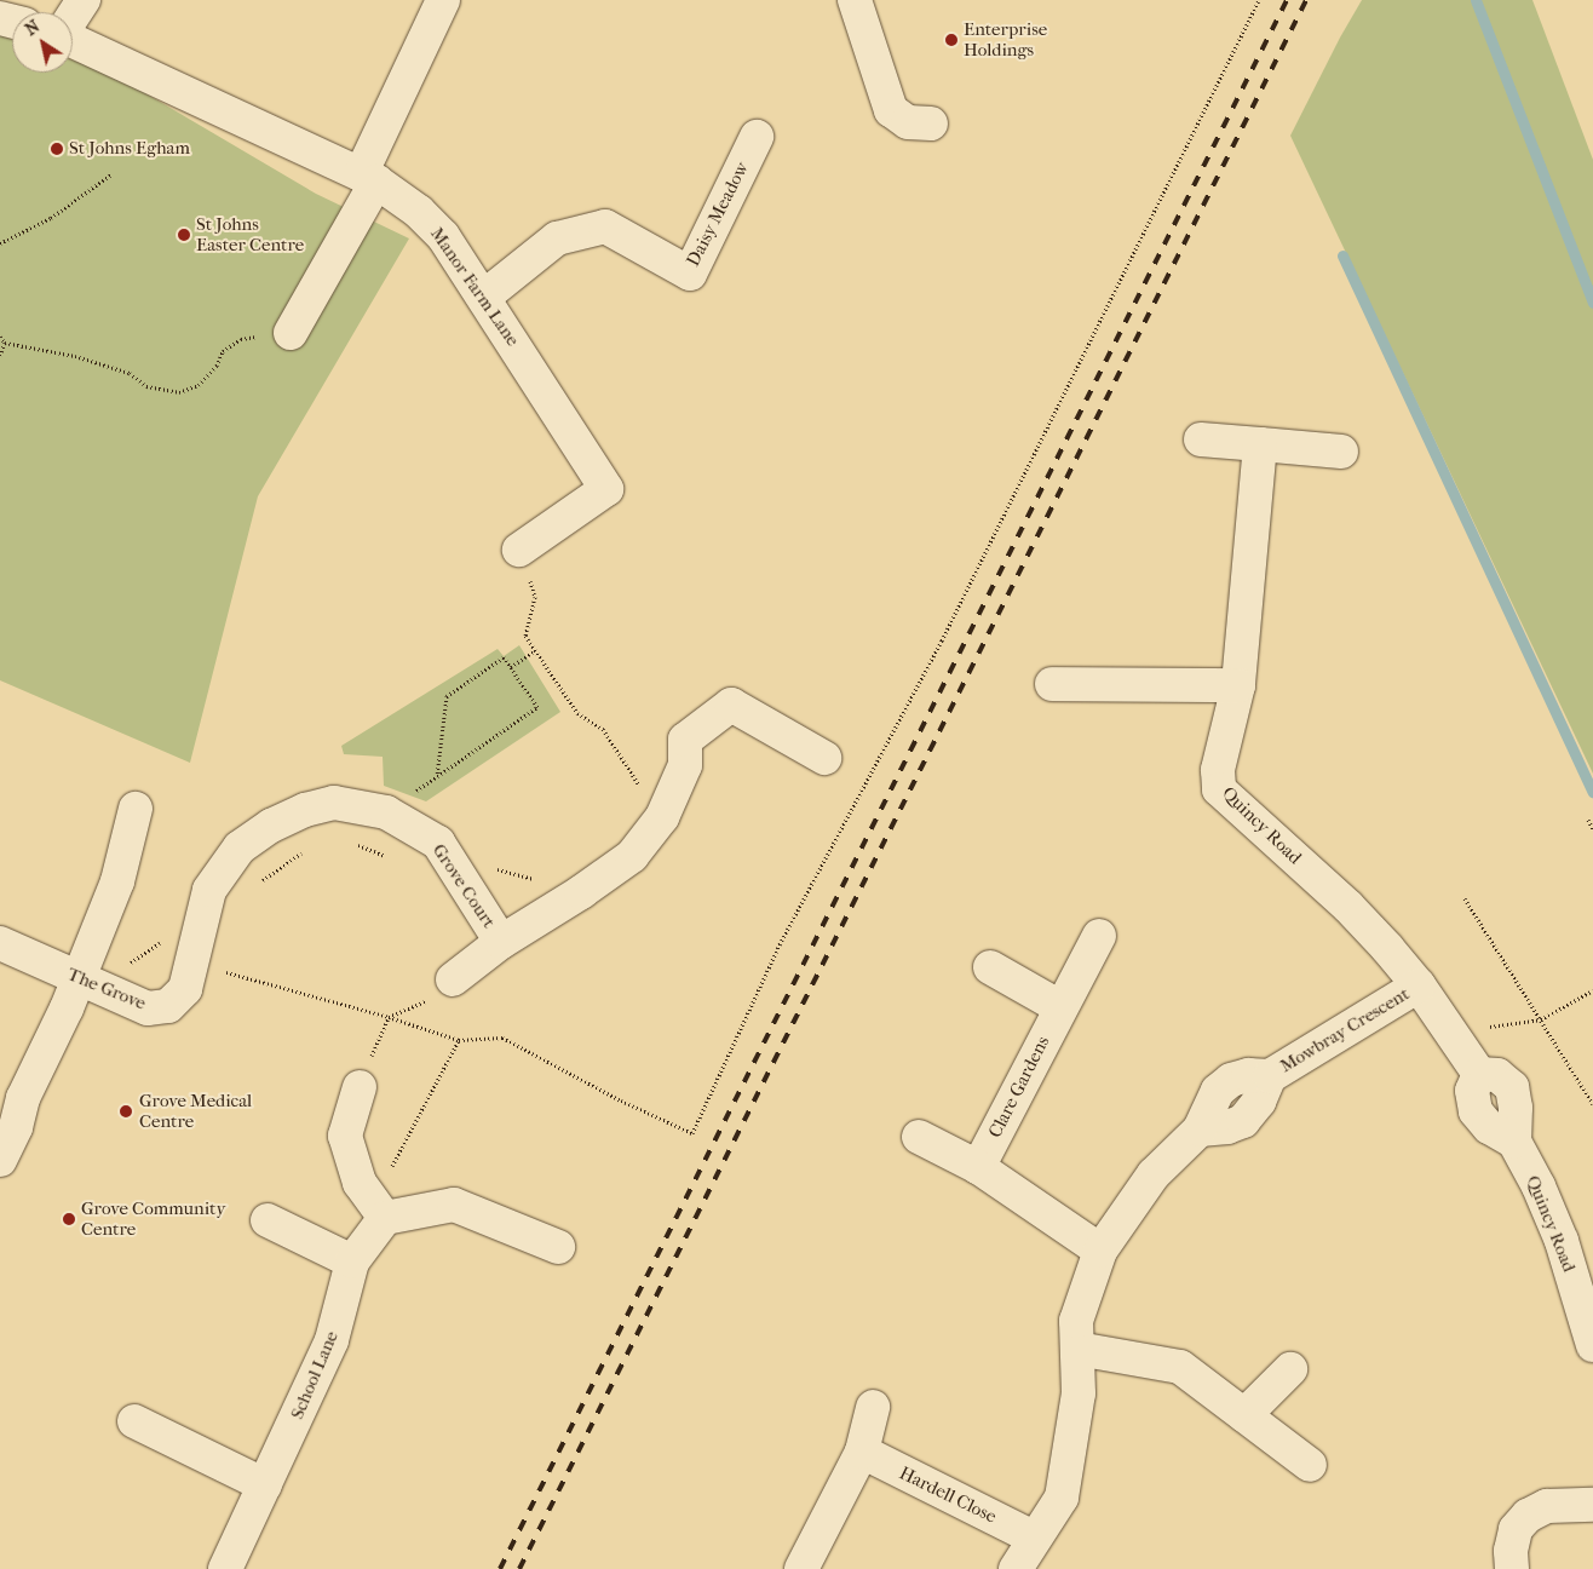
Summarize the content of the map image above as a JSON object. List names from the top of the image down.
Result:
{
  "streets": {
    "street": [
      "Daisy Meadow",
      "Manor Farm Lane",
      "Quincy Road",
      "Grove Court",
      "The Grove",
      "Mowbray Crescent",
      "Clare Gardens",
      "School Lane",
      "Hardell Close"
    ]
  },
  "crossings": [
    ["Daisy Meadow", "Manor Farm Lane"],
    ["Quincy Road", "Mowbray Crescent"],
    ["Grove Court", "The Grove"],
    ["Mowbray Crescent", "Hardell Close"]
  ],
  "places": [
    "Enterprise Holdings",
    "St Johns Egham",
    "St Johns Easter Centre",
    "Grove Medical Centre",
    "Grove Community Centre"
  ],
  "north": "top left"
}
